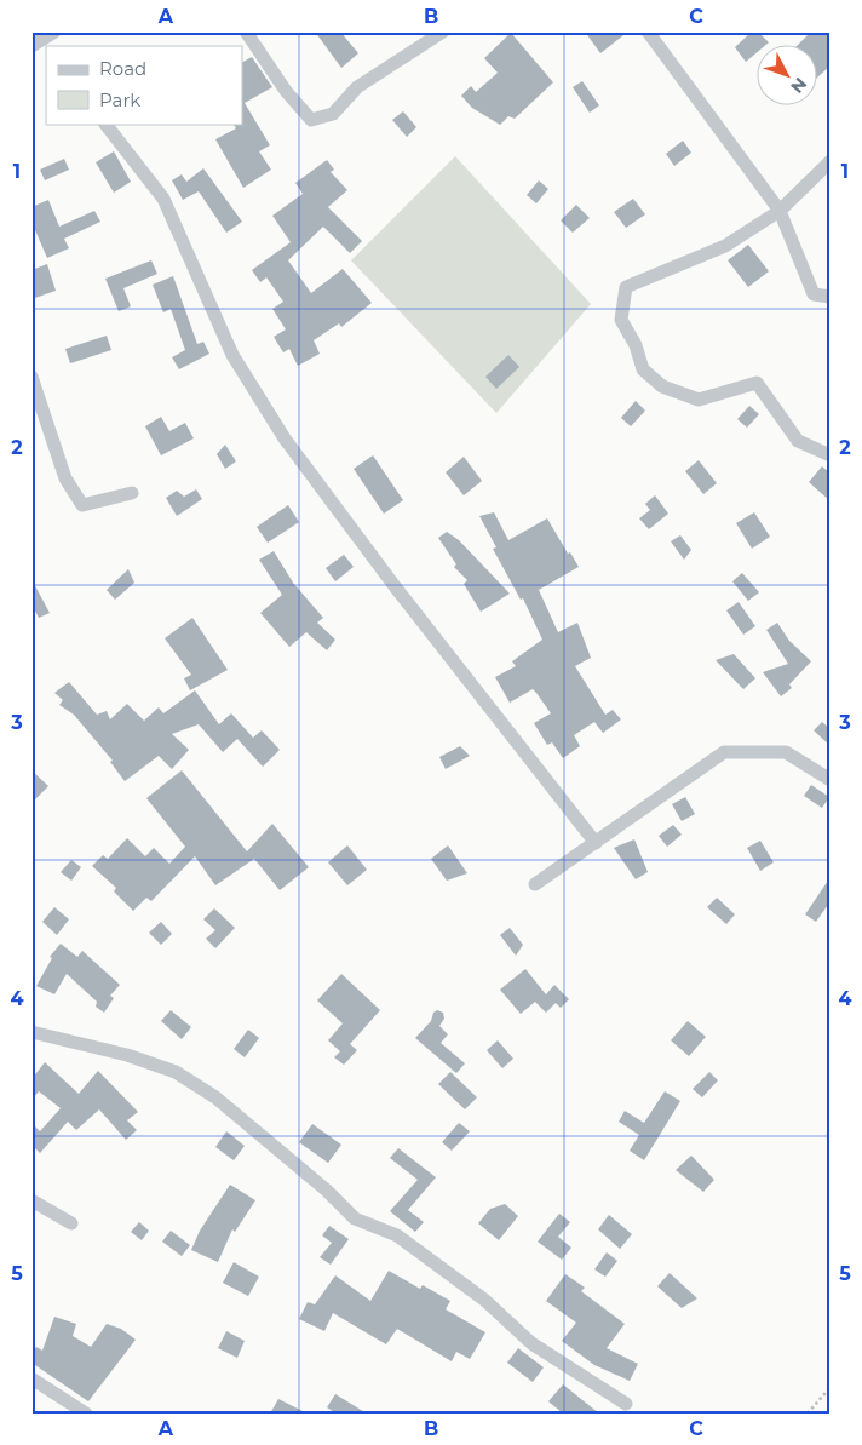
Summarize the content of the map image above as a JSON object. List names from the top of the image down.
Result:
{
  "legend": ["Road", "Park"],
  "north": "bottom right",
  "grid": {
    "columns": ["A", "B", "C"],
    "rows": [
      "1",
      "2",
      "3",
      "4",
      "5"
    ]
  }
}
